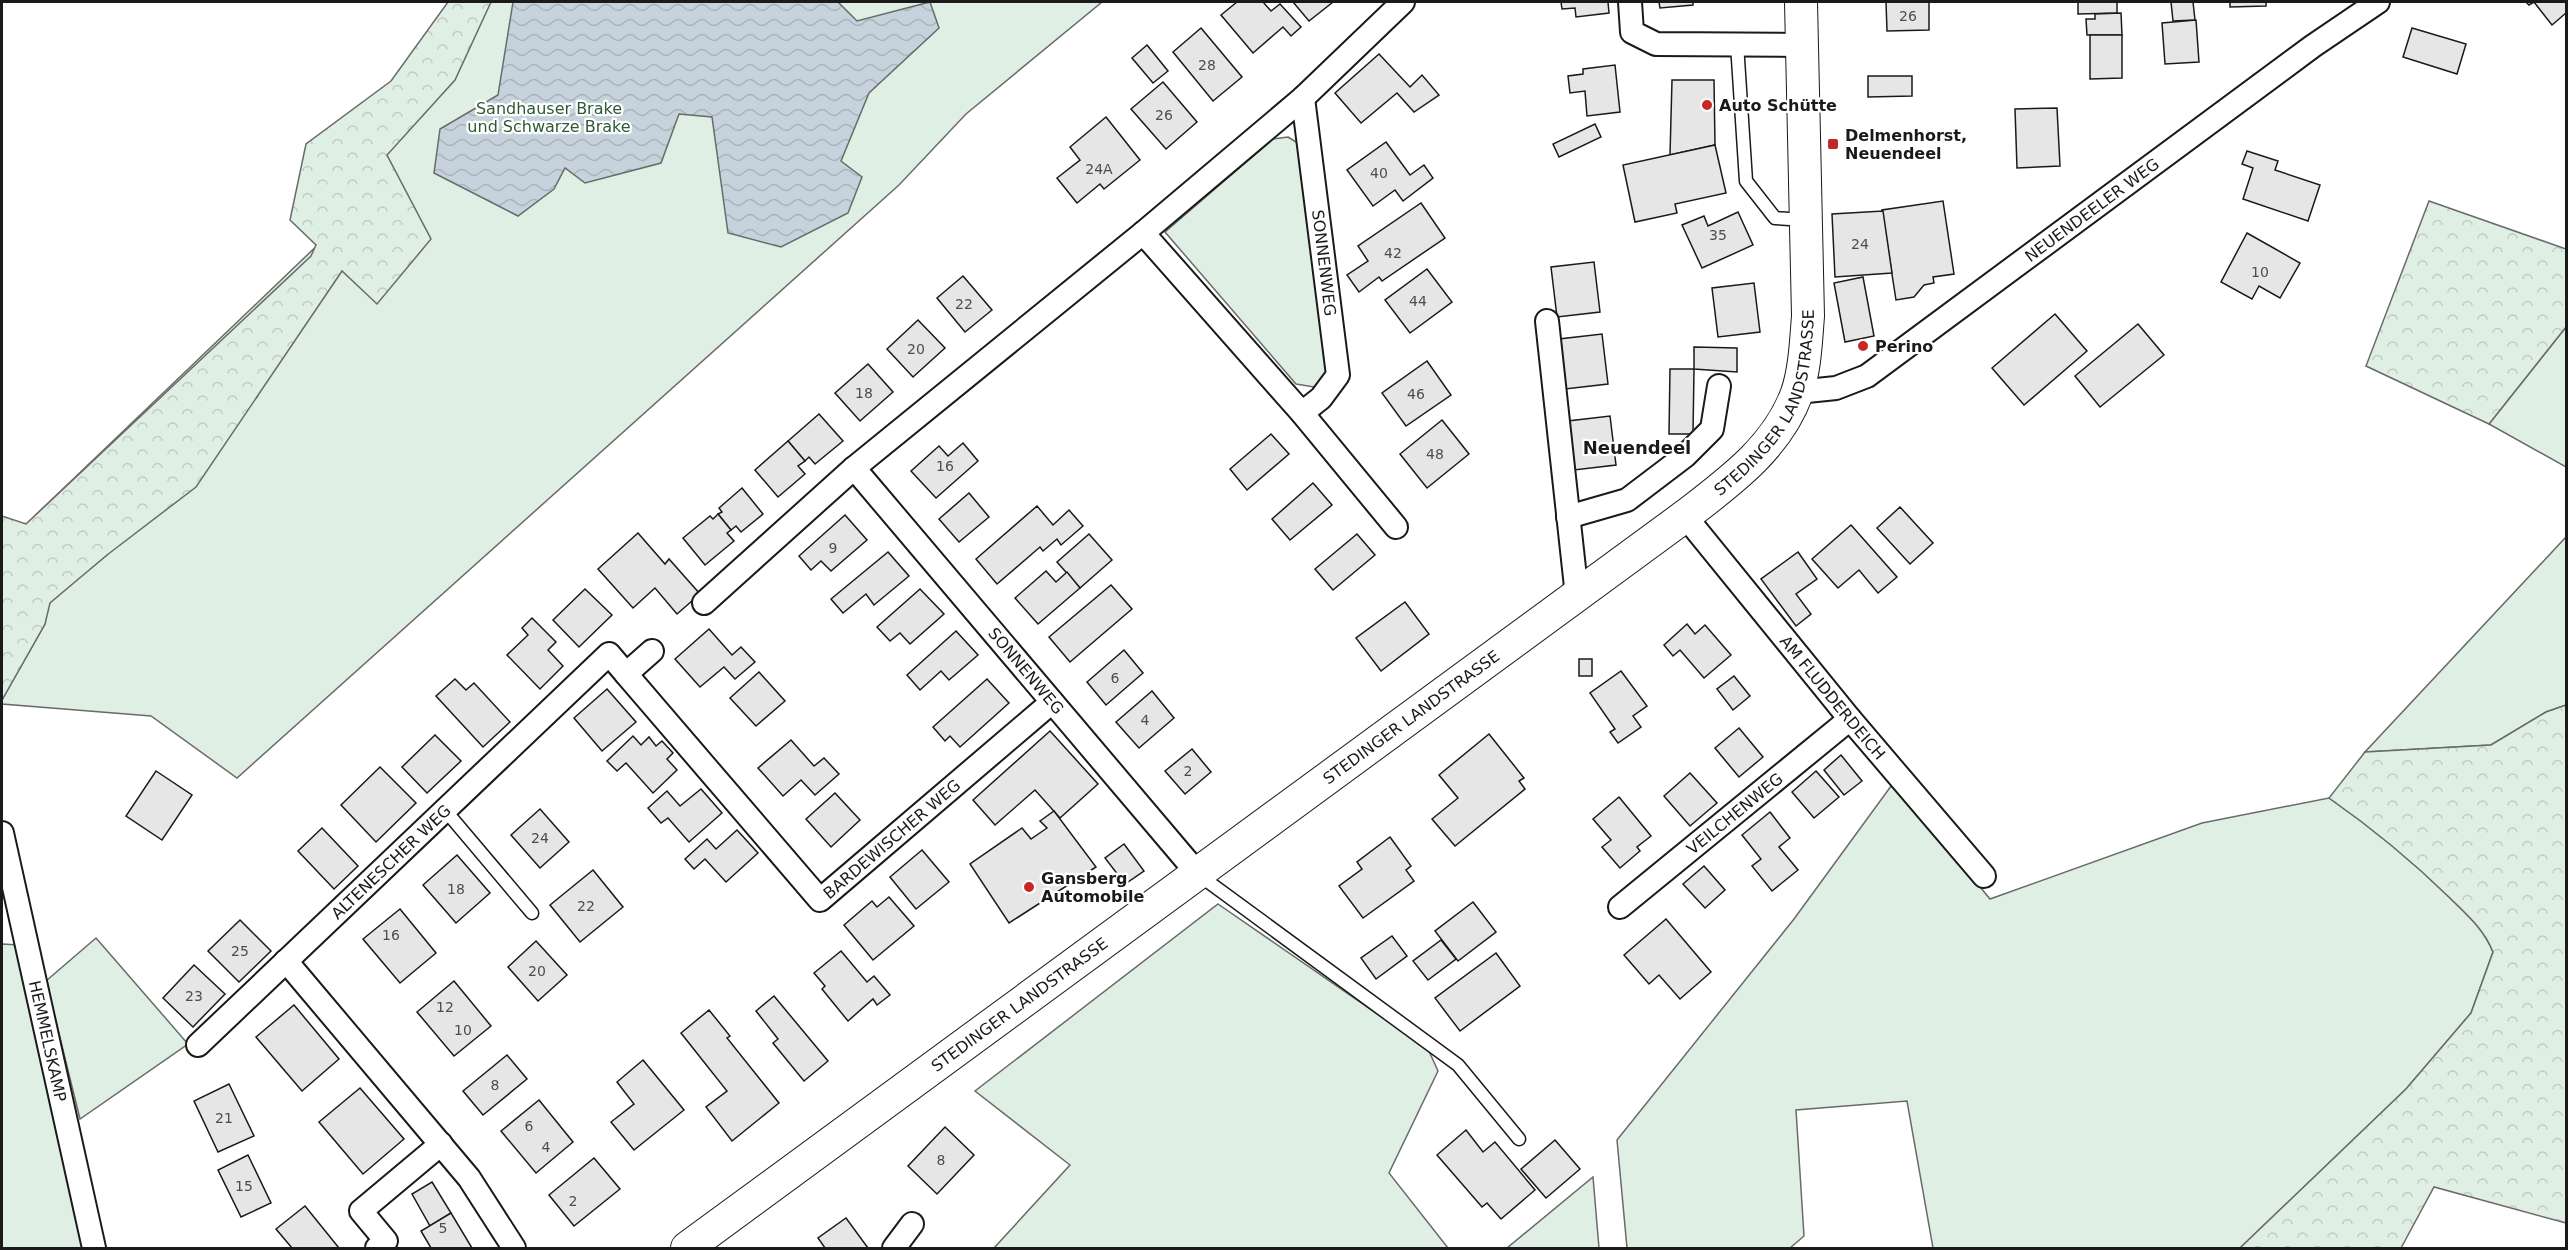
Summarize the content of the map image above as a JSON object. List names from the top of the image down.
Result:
{
  "streets": {
    "main road": ["STEDINGER LANDSTRASSE"],
    "street": [
      "NEUENDEELER WEG",
      "SONNENWEG",
      "AM FLUDDERDEICH",
      "VEILCHENWEG",
      "BARDEWISCHER WEG",
      "ALTENESCHER WEG",
      "HEMMELSKAMP"
    ]
  },
  "crossings": [
    ["NEUENDEELER WEG", "STEDINGER LANDSTRASSE"],
    ["SONNENWEG", "STEDINGER LANDSTRASSE"],
    ["SONNENWEG", "BARDEWISCHER WEG"],
    ["STEDINGER LANDSTRASSE", "AM FLUDDERDEICH"],
    ["AM FLUDDERDEICH", "VEILCHENWEG"],
    ["BARDEWISCHER WEG", "ALTENESCHER WEG"]
  ],
  "districts": ["Neuendeel"],
  "parks": ["Sandhauser Brake und Schwarze Brake"],
  "places": {
    "other": ["Auto Schütte", "Perino", "Gansberg Automobile"],
    "transit": ["Delmenhorst, Neuendeel"]
  },
  "house_numbers": [
    "26",
    "28",
    "26",
    "24A",
    "40",
    "35",
    "24",
    "42",
    "10",
    "44",
    "22",
    "20",
    "18",
    "46",
    "48",
    "16",
    "9",
    "6",
    "4",
    "2",
    "24",
    "18",
    "22",
    "16",
    "25",
    "20",
    "23",
    "12",
    "10",
    "8",
    "21",
    "6",
    "4",
    "8",
    "15",
    "2",
    "5"
  ]
}
